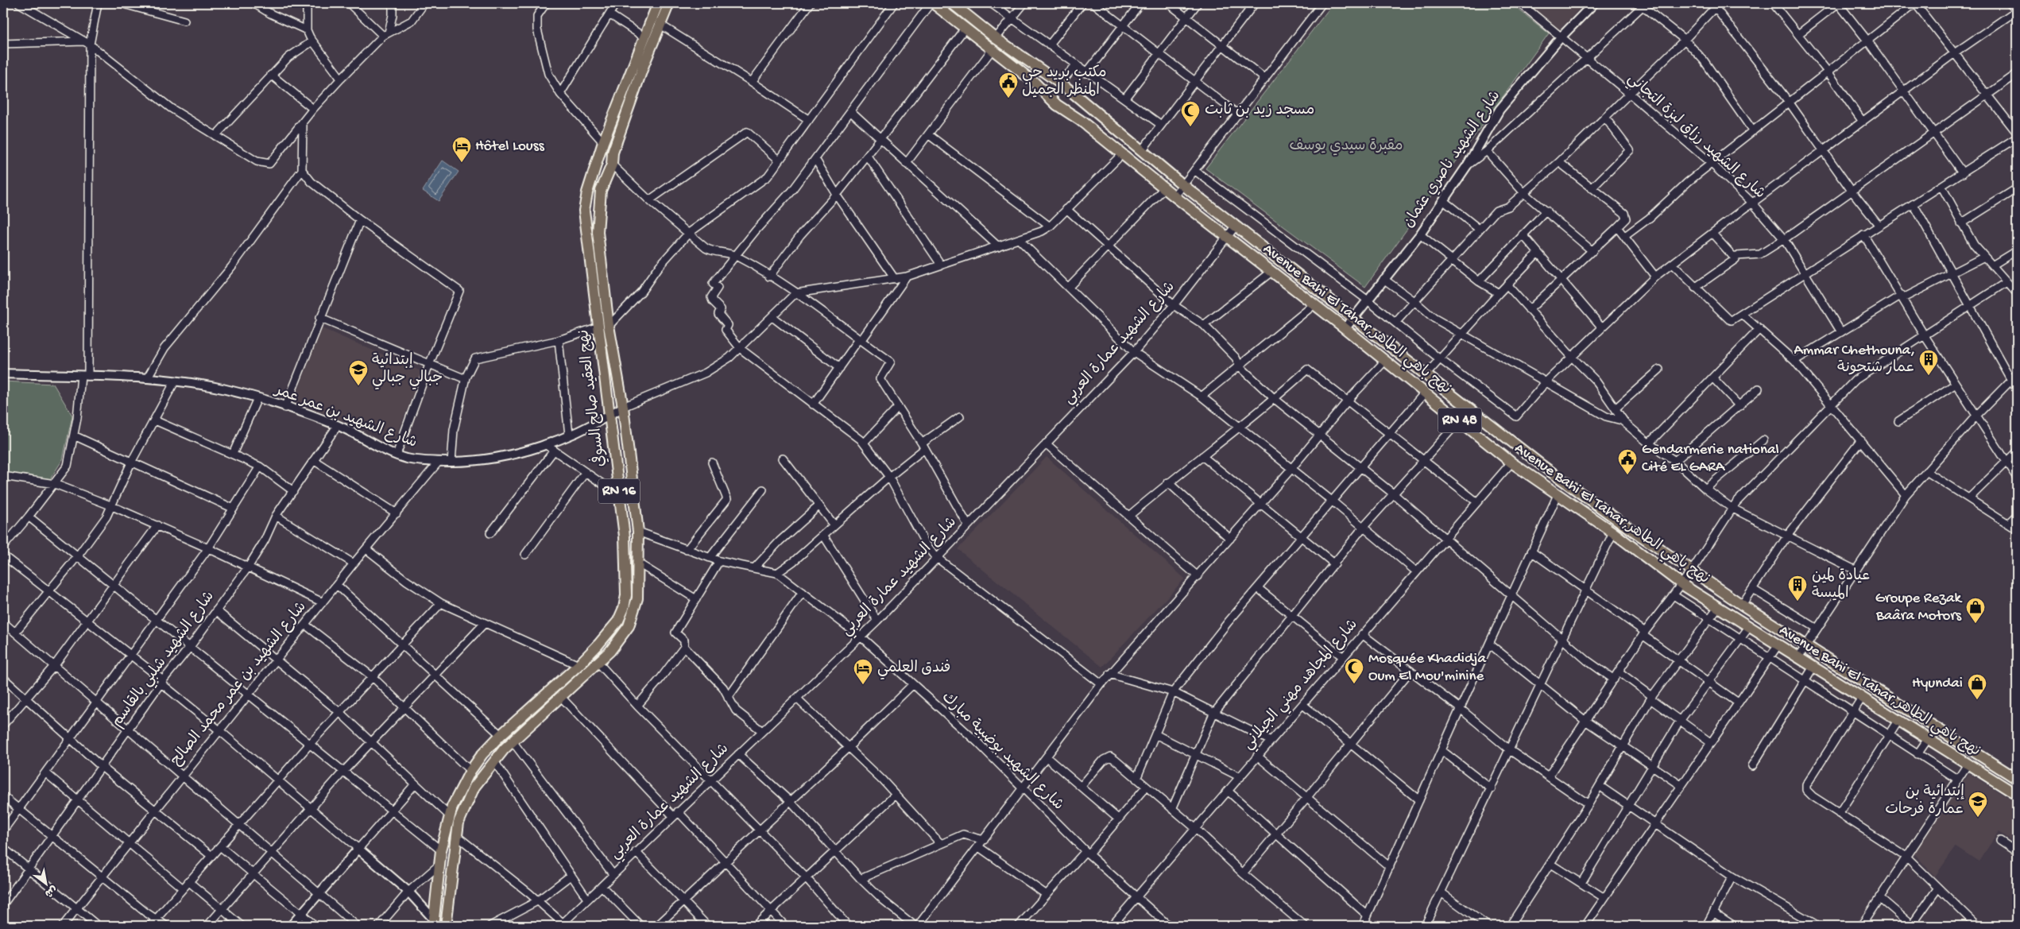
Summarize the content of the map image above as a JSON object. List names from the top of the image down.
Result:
{
  "streets": {
    "main road": [
      "Avenue Bahi El Tahar,نهج باهي الطاهر",
      "نهج العقيد صالح السوفي",
      "RN 48",
      "RN 16"
    ],
    "street": [
      "شارع الشهيد رزاق لبزة التجاني",
      "شارع الشهيد ناصري عثمان",
      "شارع الشهيد عمارة العربي",
      "شارع الشهيد بن عمر عمر",
      "شارع الشهيد شلبي بالقاسم",
      "شارع الشهيد بن عمر محمد الصالح",
      "شارع المجاهد مهني الجيلاني",
      "شارع الشهيد بوضبية مبارك"
    ]
  },
  "crossings": [
    ["شارع الشهيد رزاق لبزة التجاني", "شارع الشهيد ناصري عثمان"],
    ["شارع الشهيد ناصري عثمان", "Avenue Bahi El Tahar,نهج باهي الطاهر"],
    ["Avenue Bahi El Tahar,نهج باهي الطاهر", "شارع الشهيد عمارة العربي"],
    ["Avenue Bahi El Tahar,نهج باهي الطاهر", "شارع المجاهد مهني الجيلاني"],
    ["شارع الشهيد عمارة العربي", "شارع الشهيد بوضبية مبارك"],
    ["نهج العقيد صالح السوفي", "شارع الشهيد بن عمر عمر"],
    ["نهج العقيد صالح السوفي", "شارع الشهيد بوضبية مبارك"],
    ["شارع الشهيد بن عمر عمر", "شارع الشهيد شلبي بالقاسم"],
    ["شارع الشهيد بن عمر عمر", "شارع الشهيد بن عمر محمد الصالح"],
    ["شارع المجاهد مهني الجيلاني", "شارع الشهيد بوضبية مبارك"]
  ],
  "parks": ["مقبرة سيدي يوسف"],
  "places": {
    "public building": ["مكتب بريد حي المنظر الجميل", "Gendarmerie national Cité EL GARA"],
    "mosque": ["مسجد زيد بن ثابت", "Mosquée Khadidja Oum El Mou'minine"],
    "hotel": ["Hôtel Louss", "فندق العلمي"],
    "building": ["Ammar Chethouna, عمار شتحونة", "عيادة لمين الميسة"],
    "school or university": ["إبتدائية جبالي جبالي", "إبتدائية بن عمارة فرحات"],
    "shop": ["Groupe Rezak Baâra Motors", "Hyundai"]
  },
  "north": "bottom right"
}
